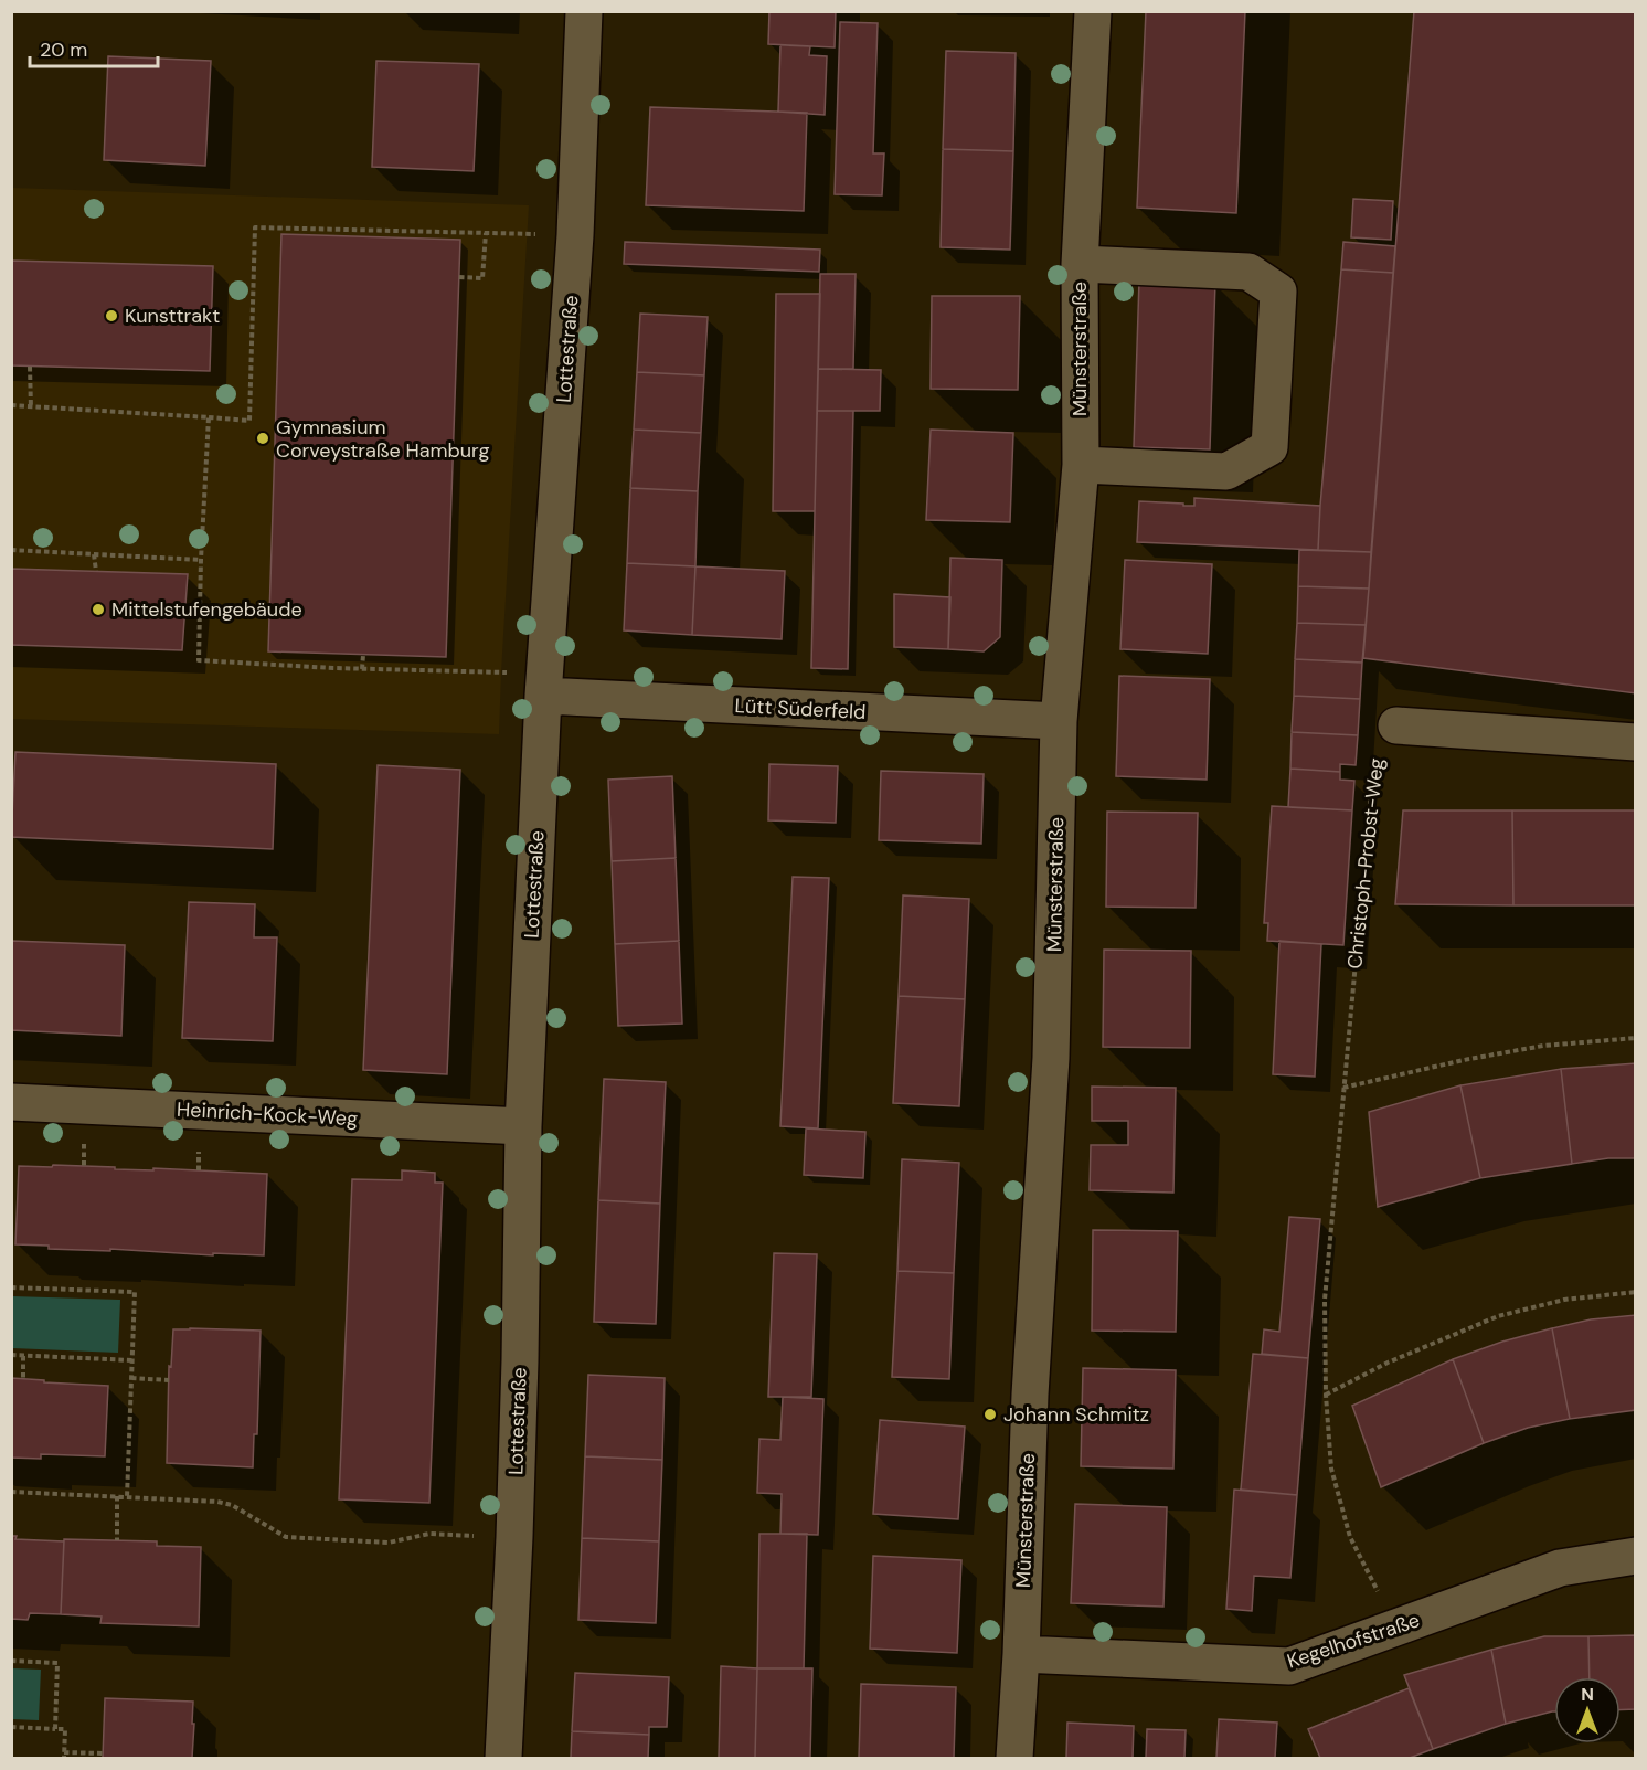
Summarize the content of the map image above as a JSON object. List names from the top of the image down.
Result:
{
  "streets": {
    "street": [
      "Lottestraße",
      "Münsterstraße",
      "Lütt Süderfeld",
      "Heinrich-Kock-Weg",
      "Kegelhofstraße"
    ],
    "path": ["Christoph-Probst-Weg"]
  },
  "crossings": [
    ["Lottestraße", "Lütt Süderfeld"],
    ["Lottestraße", "Heinrich-Kock-Weg"],
    ["Münsterstraße", "Lütt Süderfeld"],
    ["Münsterstraße", "Kegelhofstraße"],
    ["Christoph-Probst-Weg", "Kegelhofstraße"]
  ],
  "places": [
    "Kunsttrakt",
    "Gymnasium Corveystraße Hamburg",
    "Mittelstufengebäude",
    "Johann Schmitz"
  ],
  "scale_bar": "20 m",
  "north": "top"
}
